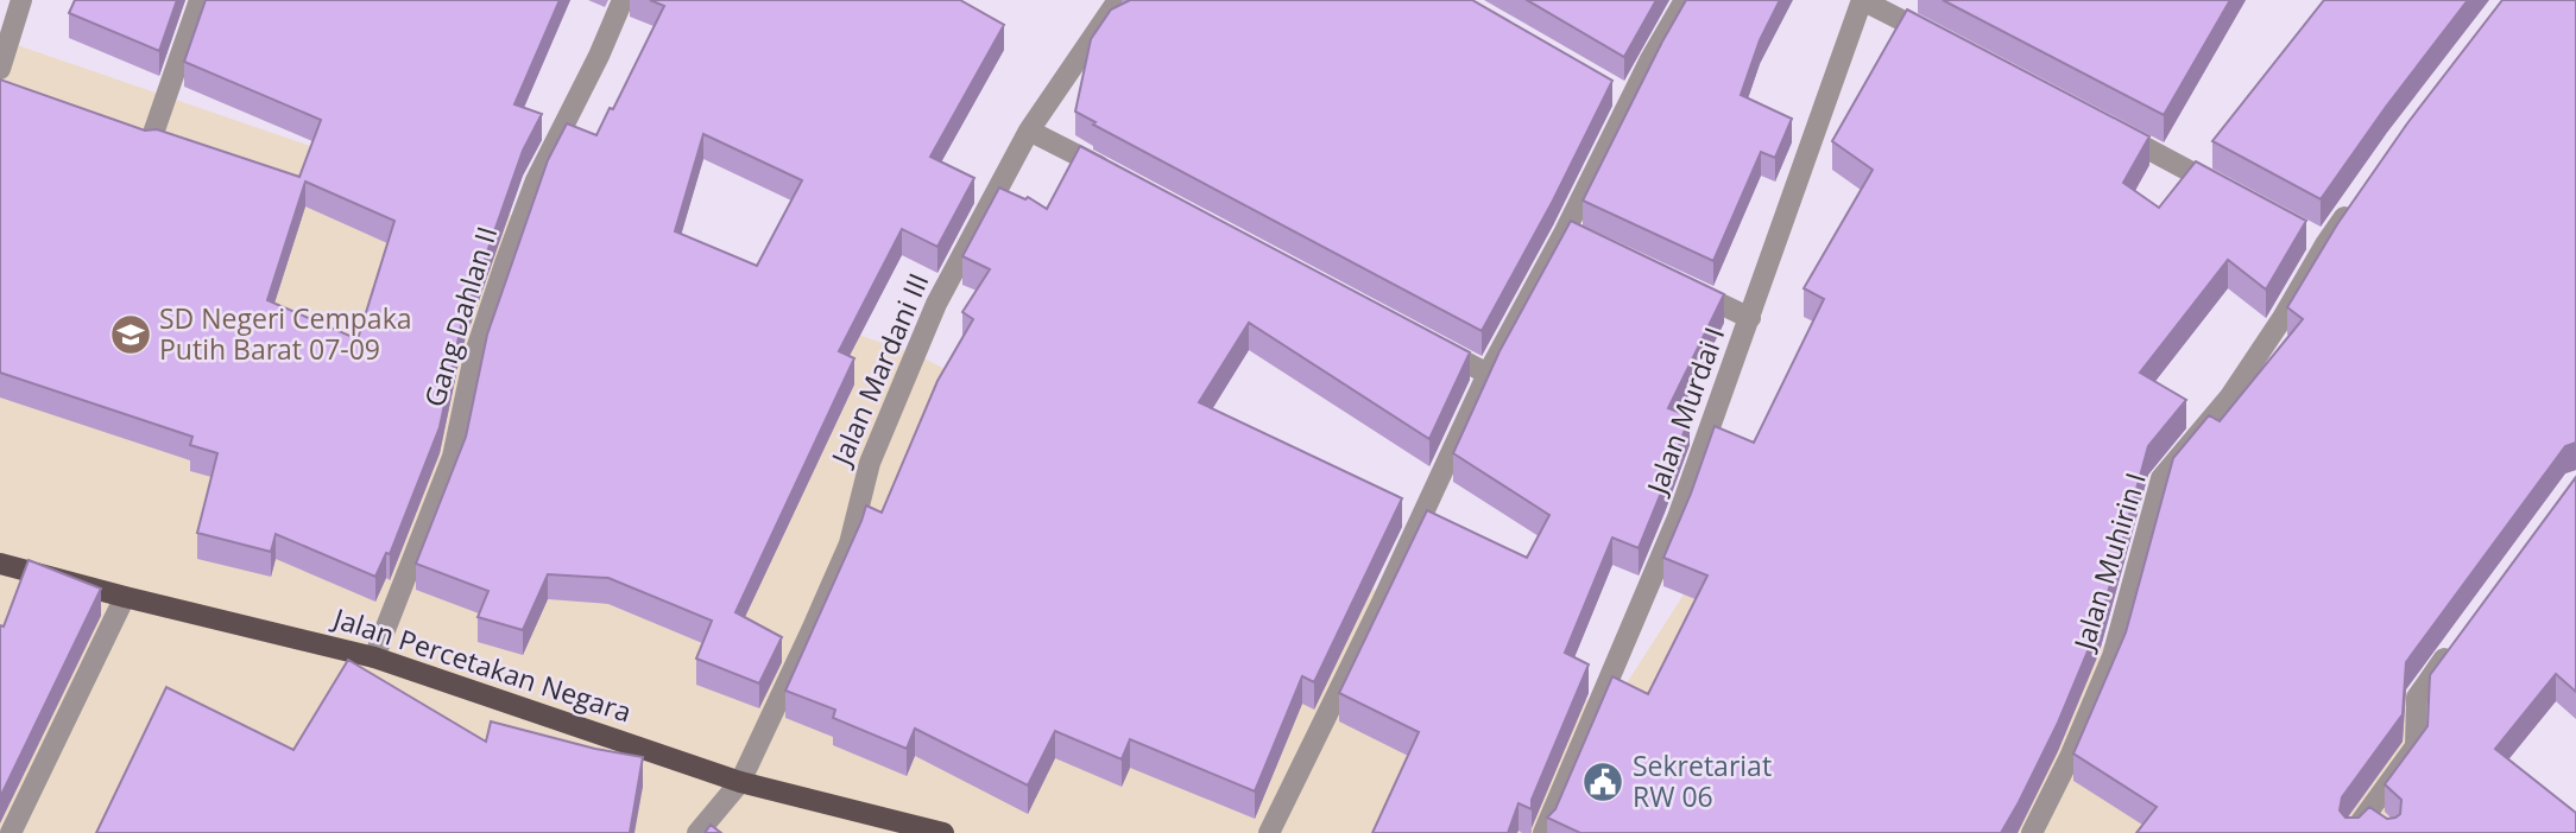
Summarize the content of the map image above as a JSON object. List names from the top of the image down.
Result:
{
  "streets": {
    "main road": ["Jalan Percetakan Negara"],
    "street": [
      "Gang Dahlan II",
      "Jalan Mardani III",
      "Jalan Murdai I",
      "Jalan Muhirin I"
    ]
  },
  "crossings": [
    ["Gang Dahlan II", "Jalan Percetakan Negara"],
    ["Jalan Mardani III", "Jalan Percetakan Negara"]
  ],
  "places": {
    "school or university": ["SD Negeri Cempaka Putih Barat 07-09"],
    "public building": ["Sekretariat RW 06"]
  }
}
